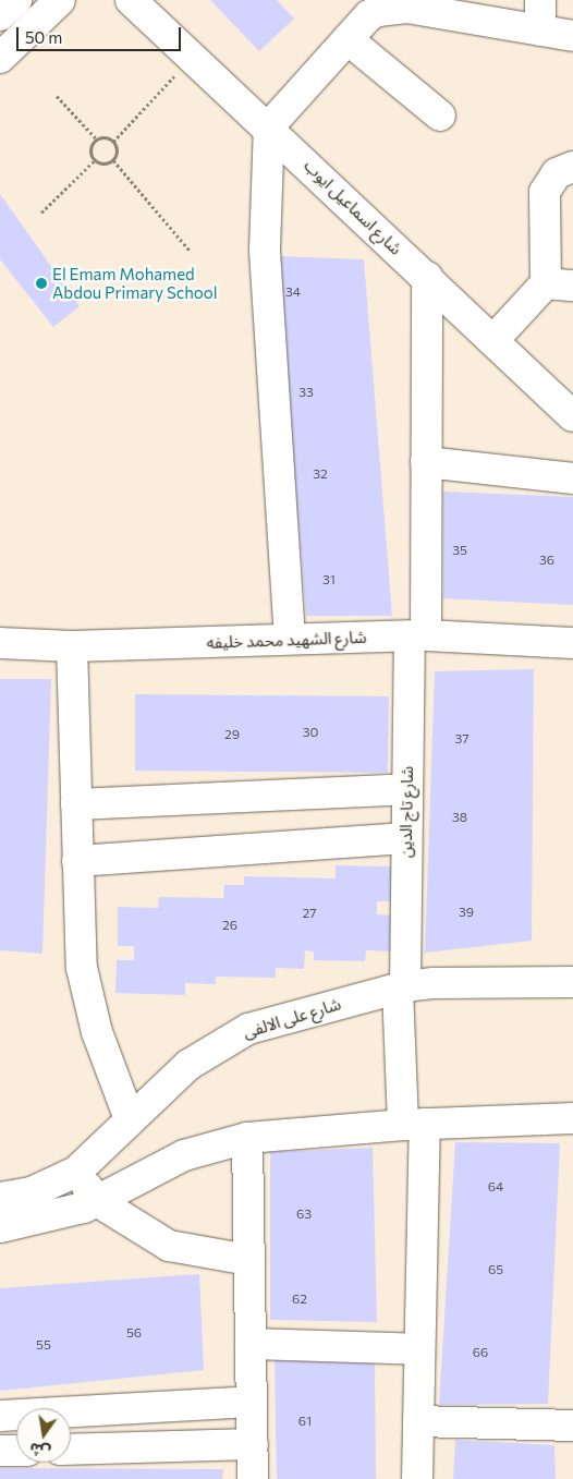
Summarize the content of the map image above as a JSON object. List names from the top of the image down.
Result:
{
  "streets": {
    "street": [
      "شارع اسماعيل ايوب",
      "شارع الشهيد محمد خليفه",
      "شارع تاج الدين",
      "شارع على الالفى"
    ]
  },
  "crossings": [
    ["شارع اسماعيل ايوب", "شارع تاج الدين"],
    ["شارع الشهيد محمد خليفه", "شارع تاج الدين"],
    ["شارع تاج الدين", "شارع على الالفى"]
  ],
  "places": ["El Emam Mohamed Abdou Primary School"],
  "house_numbers": [
    "34",
    "33",
    "32",
    "35",
    "36",
    "31",
    "30",
    "29",
    "37",
    "38",
    "39",
    "27",
    "26",
    "64",
    "63",
    "65",
    "62",
    "56",
    "55",
    "66",
    "61"
  ],
  "scale_bar": "50 m",
  "north": "bottom"
}
